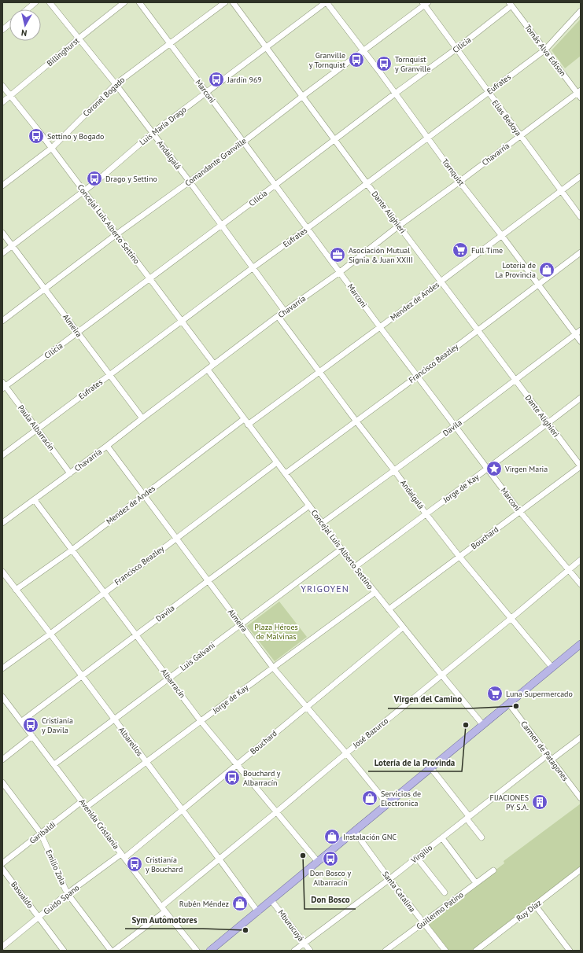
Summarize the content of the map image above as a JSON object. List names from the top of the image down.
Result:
{
  "streets": {
    "street": [
      "Cilicia",
      "Tomás Alva Edison",
      "Billinghurst",
      "Eufrates",
      "Marconi",
      "Coronel Bogado",
      "Elías Bedoya",
      "Luis María Drago",
      "Chavarría",
      "Andalgalá",
      "Comandante Granville",
      "Tornquist",
      "Dante Alighieri",
      "Concejal Luis Alberto Settino",
      "Mendez de Andes",
      "Almeira",
      "Francisco Beazley",
      "Paula Albarracín",
      "Davila",
      "Jorge de Kay",
      "Bouchard",
      "Luis Galvani",
      "Albarracín",
      "José Bazurco",
      "Albarellos",
      "Carmen de Patagones",
      "Avenida Cristianía",
      "Garibaldi",
      "Virgilio",
      "Emilio Zola",
      "Santa Catalina",
      "Basualdo",
      "Guido Spano",
      "Guillermo Patino",
      "Ruy Díaz",
      "Mburucuyá"
    ]
  },
  "crossings": [
    ["Cilicia", "Tomás Alva Edison"],
    ["Cilicia", "Marconi"],
    ["Cilicia", "Elías Bedoya"],
    ["Cilicia", "Andalgalá"],
    ["Cilicia", "Tornquist"],
    ["Cilicia", "Dante Alighieri"],
    ["Cilicia", "Concejal Luis Alberto Settino"],
    ["Cilicia", "Almeira"],
    ["Cilicia", "Paula Albarracín"],
    ["Tomás Alva Edison", "Eufrates"],
    ["Tomás Alva Edison", "Chavarría"],
    ["Billinghurst", "Andalgalá"],
    ["Billinghurst", "Concejal Luis Alberto Settino"],
    ["Eufrates", "Marconi"],
    ["Eufrates", "Elías Bedoya"],
    ["Eufrates", "Andalgalá"],
    ["Eufrates", "Tornquist"],
    ["Eufrates", "Dante Alighieri"],
    ["Eufrates", "Concejal Luis Alberto Settino"],
    ["Eufrates", "Almeira"],
    ["Eufrates", "Paula Albarracín"],
    ["Marconi", "Coronel Bogado"],
    ["Marconi", "Luis María Drago"],
    ["Marconi", "Chavarría"],
    ["Marconi", "Comandante Granville"],
    ["Marconi", "Mendez de Andes"],
    ["Marconi", "Francisco Beazley"],
    ["Marconi", "Davila"],
    ["Marconi", "Jorge de Kay"],
    ["Marconi", "Bouchard"],
    ["Marconi", "José Bazurco"],
    ["Coronel Bogado", "Andalgalá"],
    ["Coronel Bogado", "Concejal Luis Alberto Settino"],
    ["Elías Bedoya", "Chavarría"],
    ["Elías Bedoya", "Comandante Granville"],
    ["Elías Bedoya", "Mendez de Andes"],
    ["Luis María Drago", "Andalgalá"],
    ["Luis María Drago", "Tornquist"],
    ["Luis María Drago", "Dante Alighieri"],
    ["Luis María Drago", "Concejal Luis Alberto Settino"],
    ["Luis María Drago", "Almeira"],
    ["Chavarría", "Andalgalá"],
    ["Chavarría", "Tornquist"],
    ["Chavarría", "Dante Alighieri"],
    ["Chavarría", "Concejal Luis Alberto Settino"],
    ["Chavarría", "Almeira"],
    ["Chavarría", "Paula Albarracín"],
    ["Chavarría", "Albarracín"],
    ["Andalgalá", "Comandante Granville"],
    ["Andalgalá", "Mendez de Andes"],
    ["Andalgalá", "Francisco Beazley"],
    ["Andalgalá", "Davila"],
    ["Andalgalá", "Jorge de Kay"],
    ["Andalgalá", "Bouchard"],
    ["Andalgalá", "José Bazurco"],
    ["Comandante Granville", "Tornquist"],
    ["Comandante Granville", "Dante Alighieri"],
    ["Comandante Granville", "Concejal Luis Alberto Settino"],
    ["Comandante Granville", "Almeira"],
    ["Tornquist", "Mendez de Andes"],
    ["Tornquist", "Francisco Beazley"],
    ["Tornquist", "Davila"],
    ["Dante Alighieri", "Mendez de Andes"],
    ["Dante Alighieri", "Francisco Beazley"],
    ["Dante Alighieri", "Davila"],
    ["Dante Alighieri", "Jorge de Kay"],
    ["Dante Alighieri", "Bouchard"],
    ["Concejal Luis Alberto Settino", "Mendez de Andes"],
    ["Concejal Luis Alberto Settino", "Francisco Beazley"],
    ["Concejal Luis Alberto Settino", "Davila"],
    ["Concejal Luis Alberto Settino", "Jorge de Kay"],
    ["Concejal Luis Alberto Settino", "Bouchard"],
    ["Concejal Luis Alberto Settino", "Luis Galvani"],
    ["Concejal Luis Alberto Settino", "José Bazurco"],
    ["Mendez de Andes", "Almeira"],
    ["Mendez de Andes", "Albarracín"],
    ["Mendez de Andes", "Albarellos"],
    ["Almeira", "Francisco Beazley"],
    ["Almeira", "Davila"],
    ["Almeira", "Jorge de Kay"],
    ["Almeira", "Bouchard"],
    ["Almeira", "Luis Galvani"],
    ["Almeira", "José Bazurco"],
    ["Francisco Beazley", "Albarracín"],
    ["Francisco Beazley", "Albarellos"],
    ["Davila", "Albarracín"],
    ["Davila", "Albarellos"],
    ["Davila", "Avenida Cristianía"],
    ["Jorge de Kay", "Albarracín"],
    ["Jorge de Kay", "Albarellos"],
    ["Jorge de Kay", "Avenida Cristianía"],
    ["Bouchard", "Albarracín"],
    ["Bouchard", "Albarellos"],
    ["Bouchard", "Avenida Cristianía"],
    ["Bouchard", "Guido Spano"],
    ["Luis Galvani", "Albarracín"],
    ["Luis Galvani", "Albarellos"],
    ["Luis Galvani", "Avenida Cristianía"],
    ["Albarracín", "José Bazurco"],
    ["José Bazurco", "Albarellos"],
    ["José Bazurco", "Avenida Cristianía"],
    ["Carmen de Patagones", "Virgilio"],
    ["Avenida Cristianía", "Garibaldi"],
    ["Avenida Cristianía", "Guido Spano"],
    ["Garibaldi", "Emilio Zola"],
    ["Virgilio", "Santa Catalina"],
    ["Virgilio", "Mburucuyá"],
    ["Emilio Zola", "Guido Spano"],
    ["Santa Catalina", "Guillermo Patino"],
    ["Basualdo", "Guido Spano"]
  ],
  "districts": ["YRIGOYEN"],
  "parks": ["Plaza Héroes de Malvinas"],
  "places": {
    "bus stop": [
      "Granville y Tornquist",
      "Tornquist y Granville",
      "Jardín 969",
      "Settino y Bogado",
      "Drago y Settino",
      "Cristianía y Davila",
      "Bouchard y Albarracín",
      "Don Bosco y Albarracín",
      "Cristianía y Bouchard"
    ],
    "supermarket": ["Full Time", "Luna Supermercado"],
    "office": ["Asociación Mutual Signia & Juan XXIII"],
    "shop": [
      "Loteria de La Provincia",
      "Servicios de Electronica",
      "Instalación GNC",
      "Rubén Méndez"
    ],
    "place": ["Virgen Maria"],
    "other": [
      "Virgen del Camino",
      "Lotería de la Provinda",
      "Don Bosco",
      "Sym Automotores"
    ],
    "building": ["FIJACIONES PY S.A."]
  },
  "north": "bottom"
}
